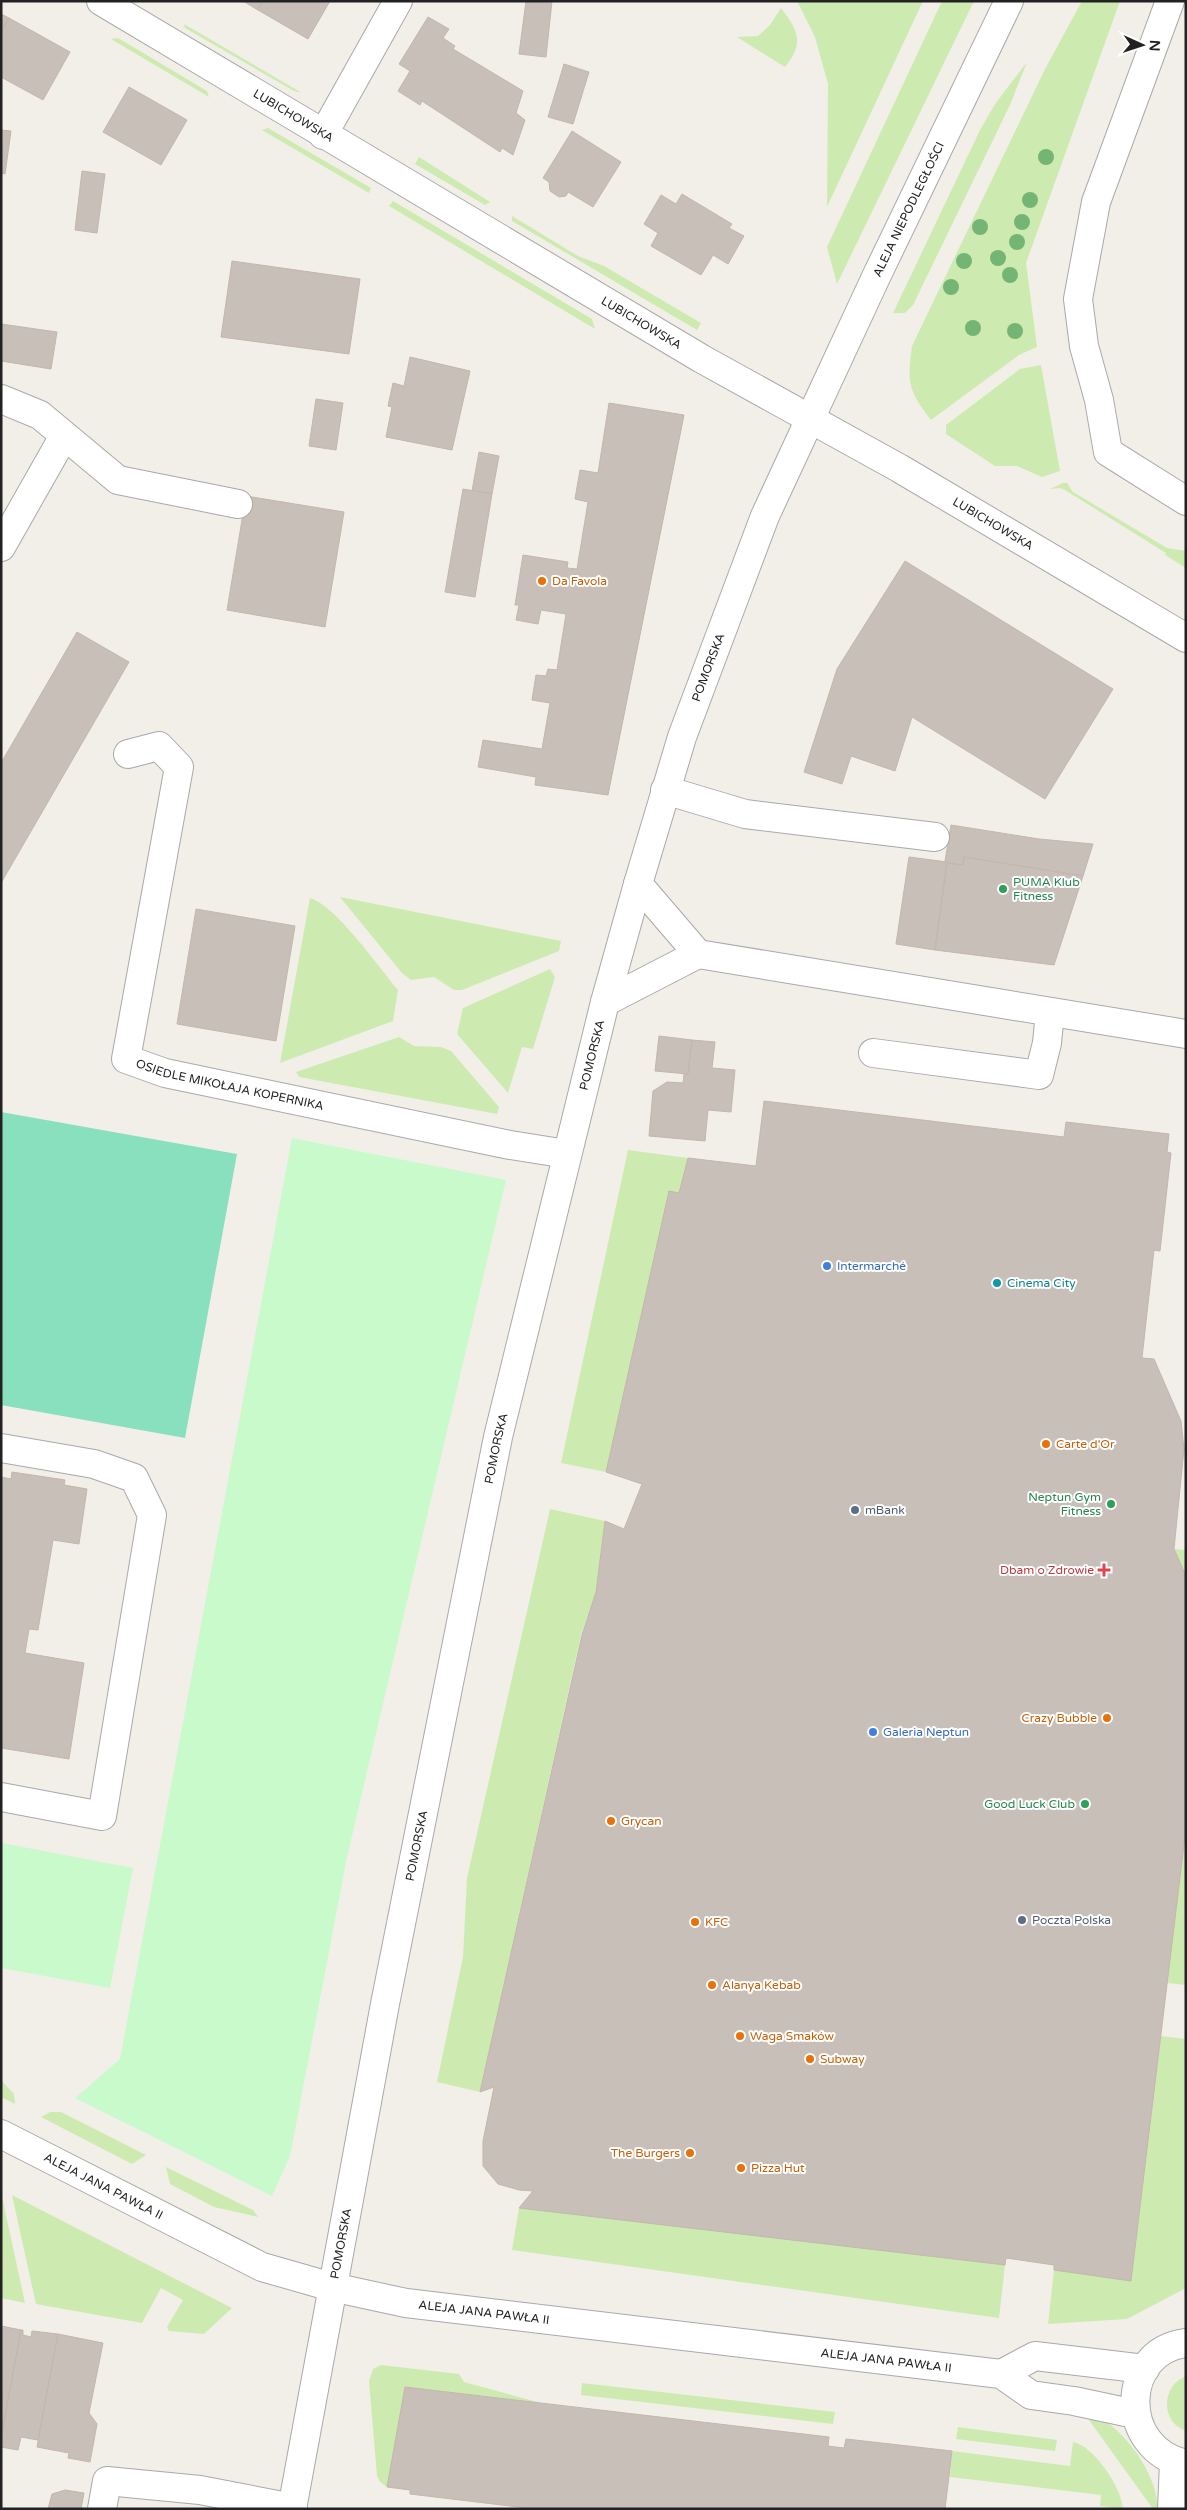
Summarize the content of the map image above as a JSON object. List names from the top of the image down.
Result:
{
  "streets": {
    "street": [
      "LUBICHOWSKA",
      "ALEJA NIEPODLEGŁOŚCI",
      "POMORSKA",
      "OSIEDLE MIKOŁAJA KOPERNIKA",
      "ALEJA JANA PAWŁA II"
    ]
  },
  "crossings": [
    ["LUBICHOWSKA", "ALEJA NIEPODLEGŁOŚCI"],
    ["LUBICHOWSKA", "POMORSKA"],
    ["ALEJA NIEPODLEGŁOŚCI", "POMORSKA"],
    ["POMORSKA", "OSIEDLE MIKOŁAJA KOPERNIKA"],
    ["POMORSKA", "ALEJA JANA PAWŁA II"]
  ],
  "places": {
    "other": [
      "Da Favola",
      "PUMA Klub Fitness",
      "Intermarché",
      "Cinema City",
      "Carte d'Or",
      "Neptun Gym Fitness",
      "mBank",
      "Crazy Bubble",
      "Galeria Neptun",
      "Good Luck Club",
      "Grycan",
      "Poczta Polska",
      "KFC",
      "Alanya Kebab",
      "Waga Smaków",
      "Subway",
      "The Burgers",
      "Pizza Hut"
    ],
    "health": ["Dbam o Zdrowie"]
  },
  "north": "right"
}
